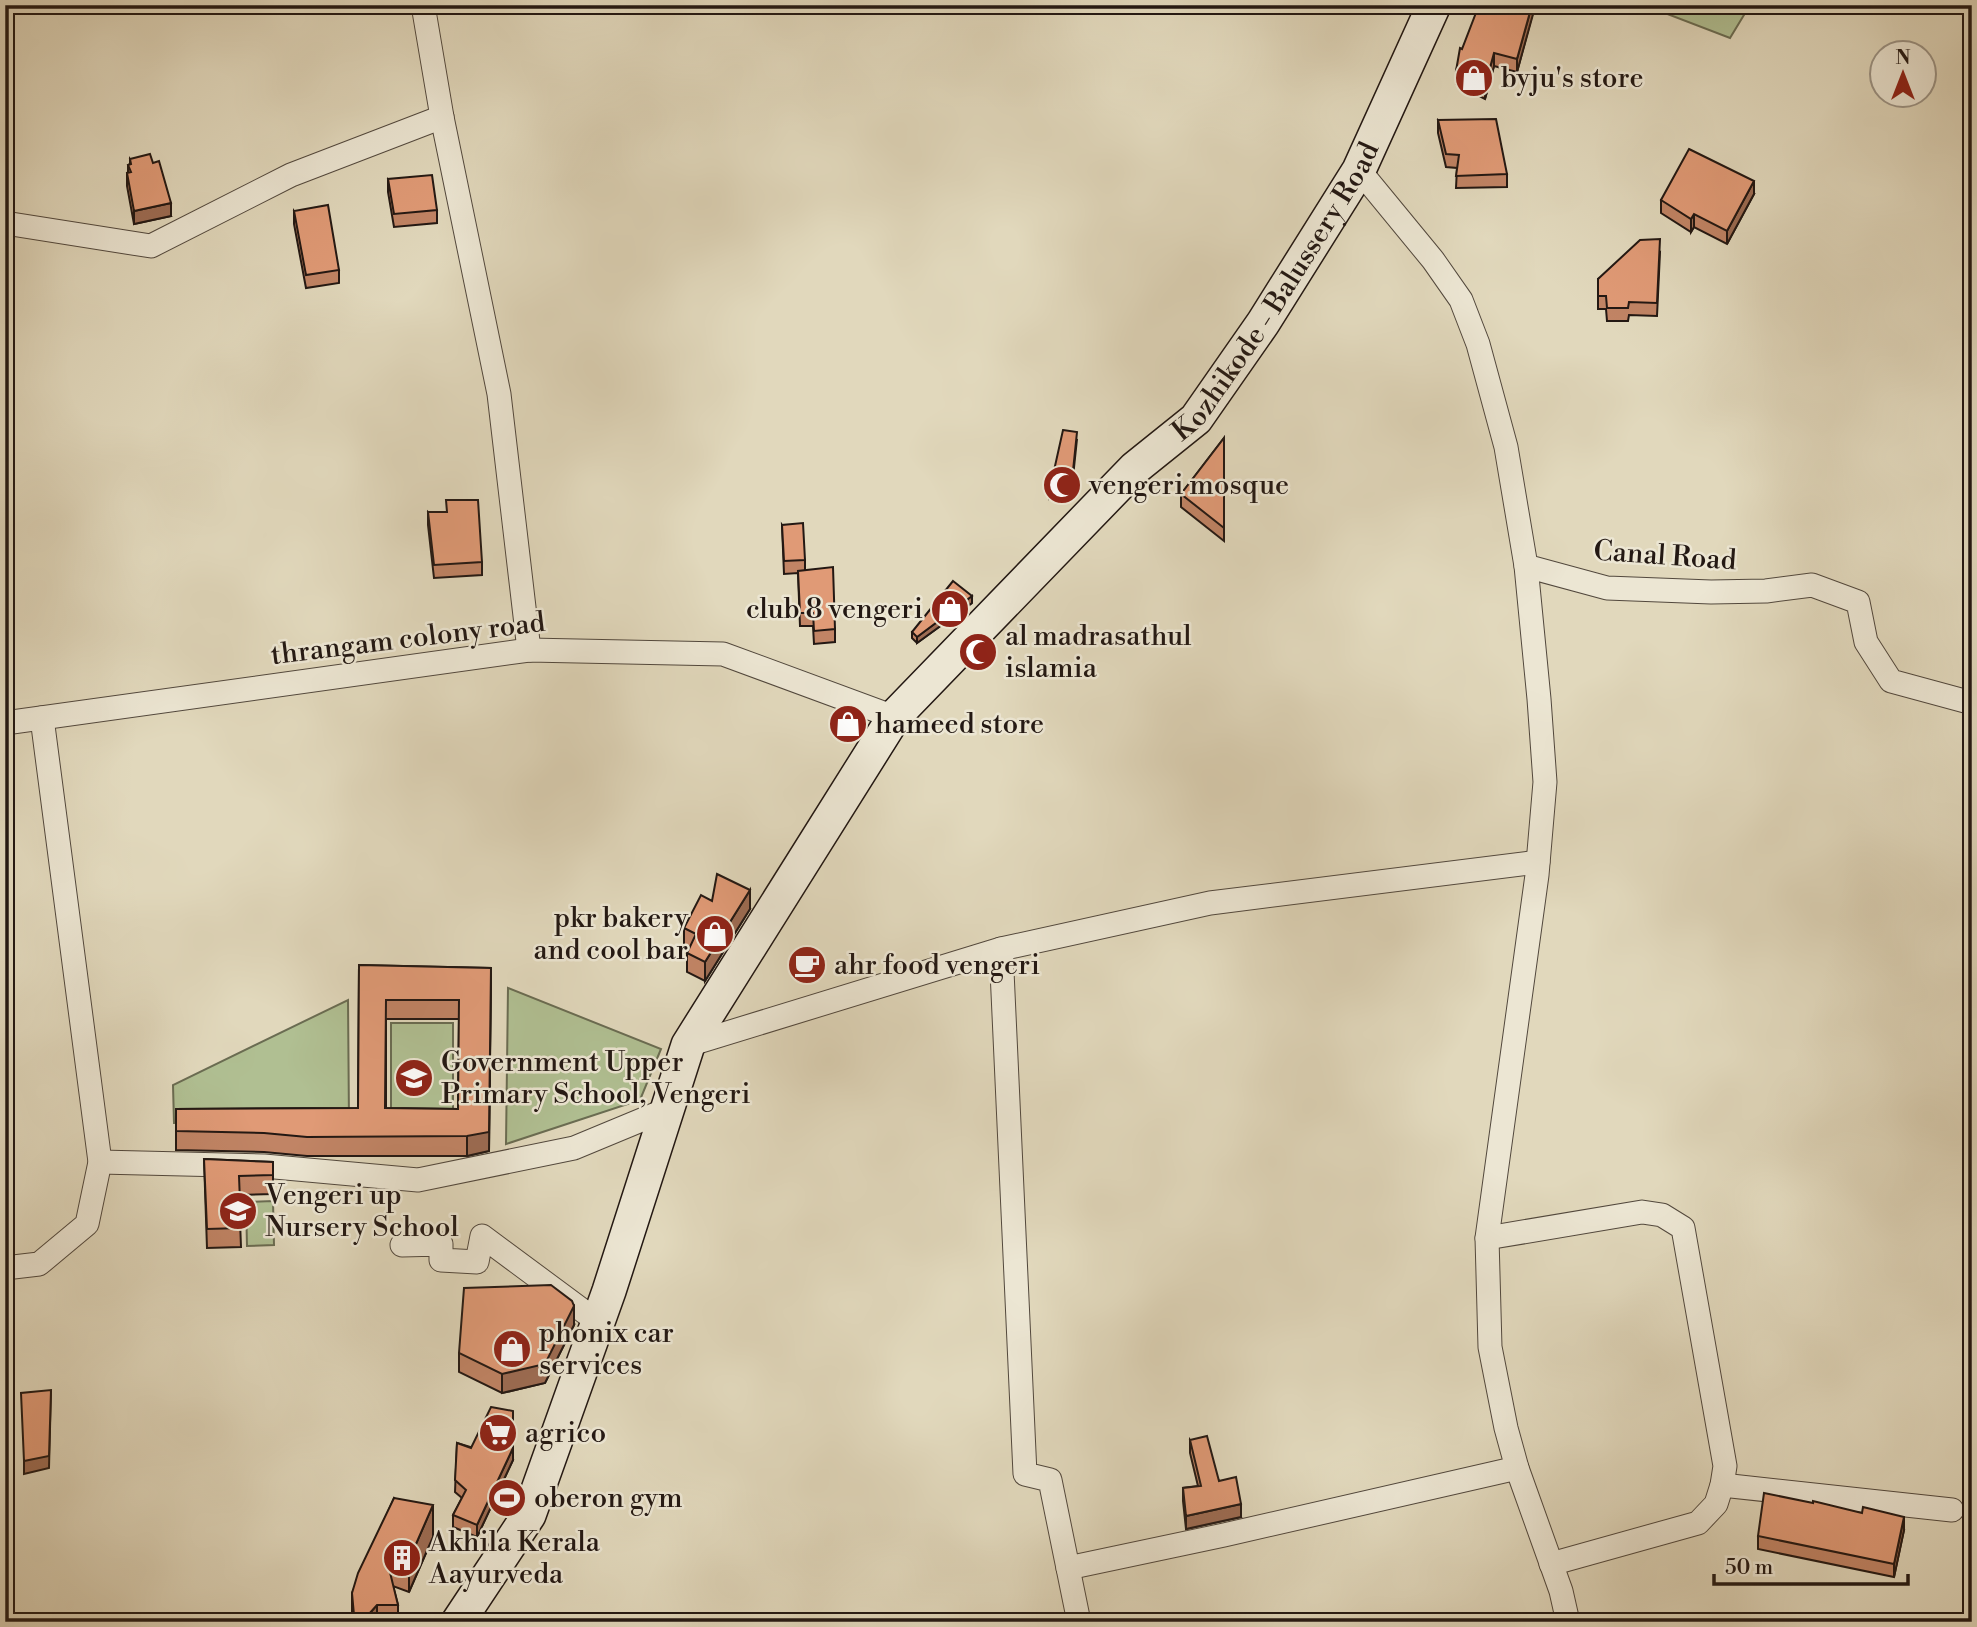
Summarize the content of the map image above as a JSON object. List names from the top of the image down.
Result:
{
  "streets": {
    "main road": ["Kozhikode - Balussery Road"],
    "street": ["Canal Road", "thrangam colony road"]
  },
  "crossings": [
    ["Kozhikode - Balussery Road", "thrangam colony road"]
  ],
  "places": {
    "shop": [
      "byju's store",
      "club 8 vengeri",
      "hameed store",
      "pkr bakery and cool bar",
      "phonix car services"
    ],
    "mosque": ["vengeri mosque", "al madrasathul islamia"],
    "cafe": ["ahr food vengeri"],
    "school or university": ["Government Upper Primary School, Vengeri", "Vengeri up Nursery School"],
    "supermarket": ["agrico"],
    "sports": ["oberon gym"],
    "building": ["Akhila Kerala Aayurveda"]
  },
  "scale_bar": "50 m",
  "north": "top"
}
